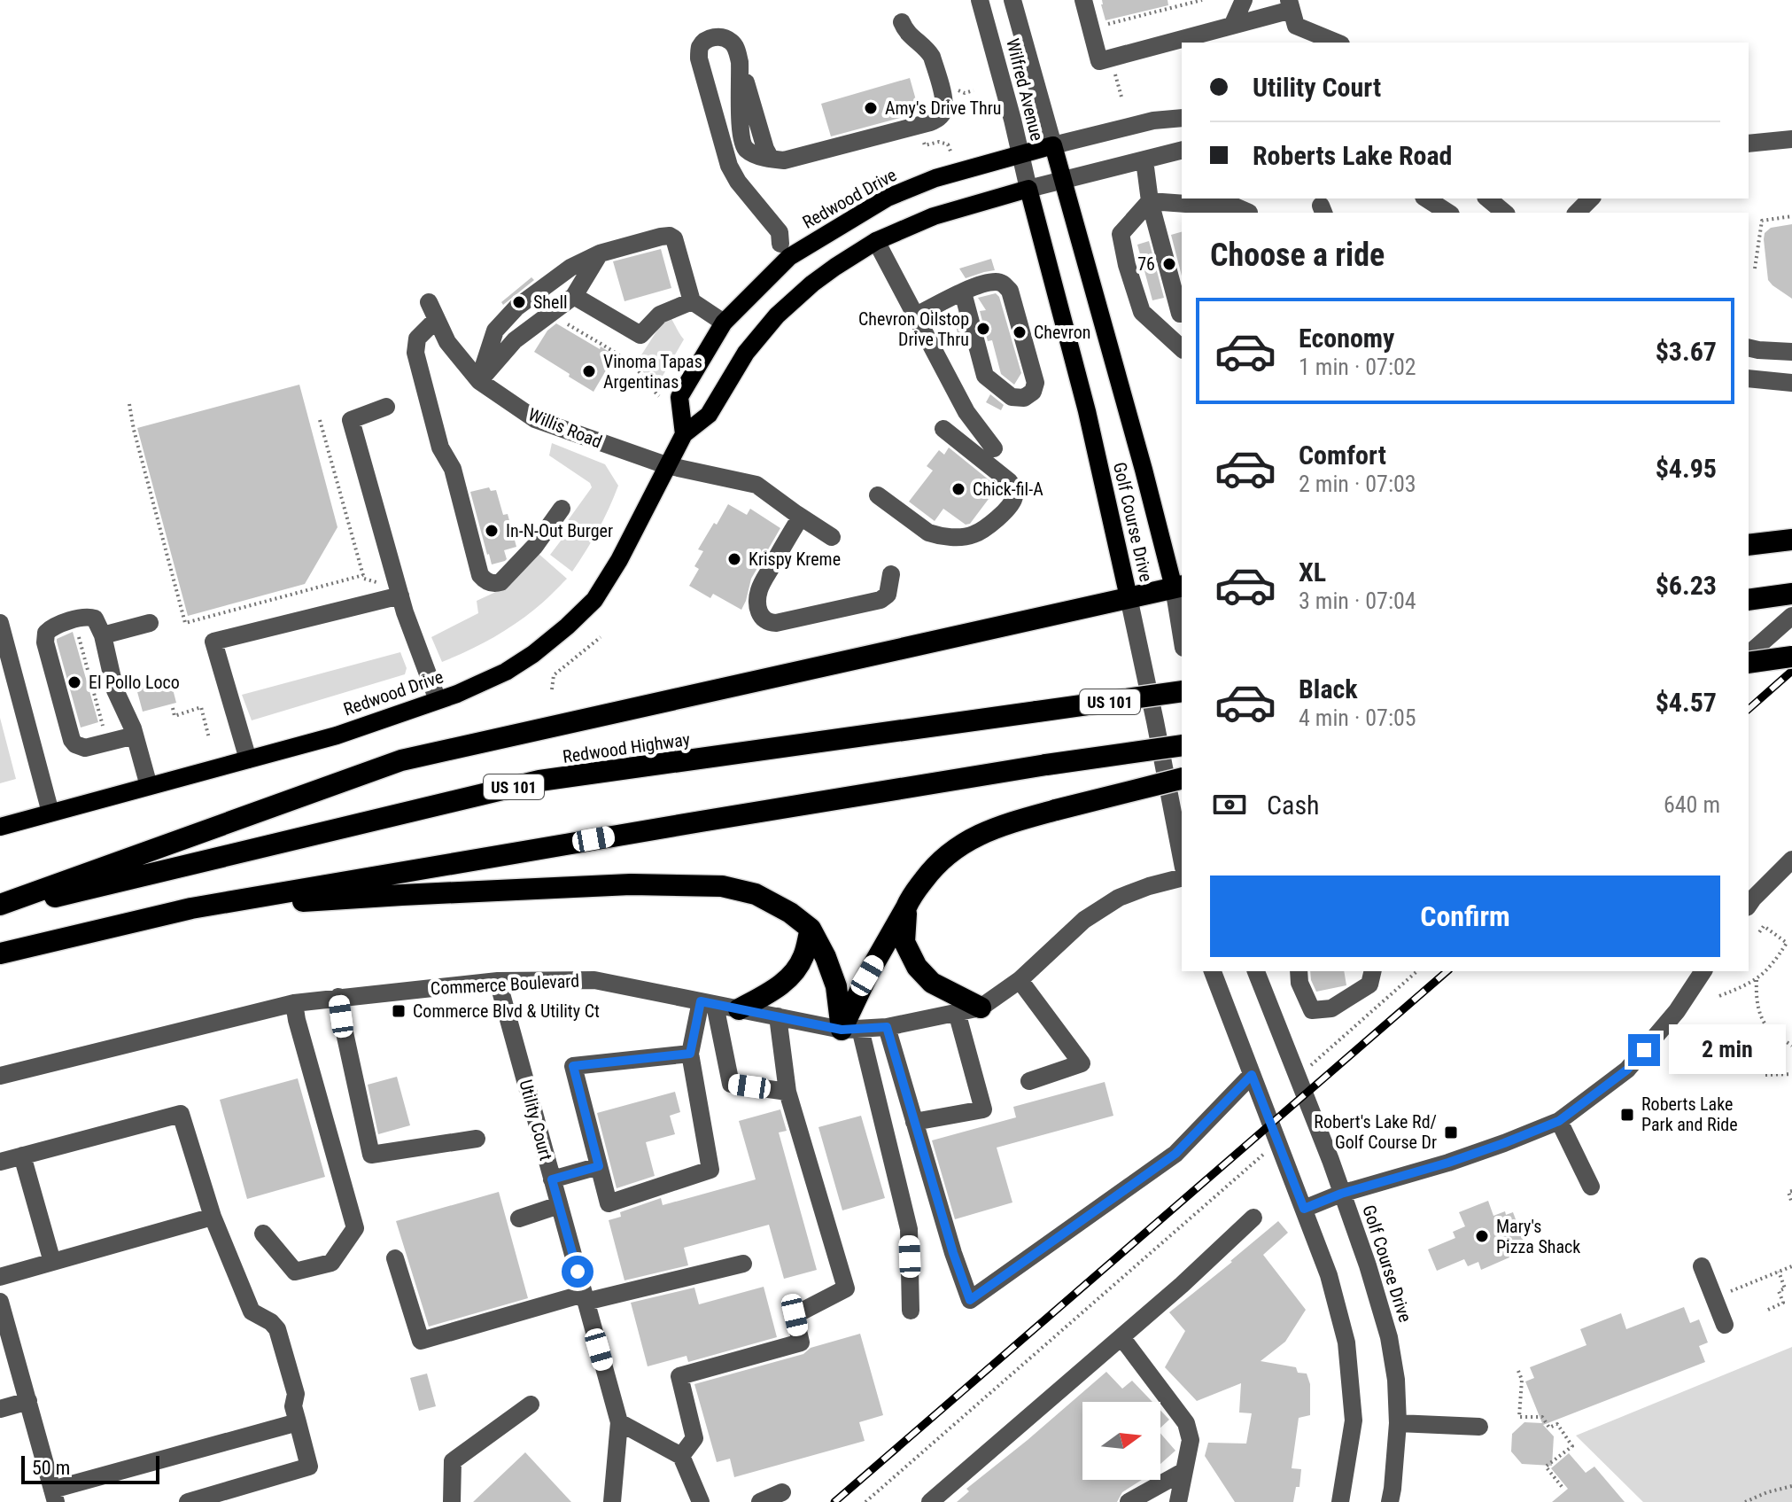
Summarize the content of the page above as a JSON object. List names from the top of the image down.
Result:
{
  "streets": {
    "highway": ["US 101", "Redwood Highway"],
    "main road": ["Wilfred Avenue", "Redwood Drive", "Golf Course Drive"],
    "street": ["Willis Road", "Commerce Boulevard", "Utility Court"]
  },
  "crossings": [
    ["Wilfred Avenue", "Redwood Drive"],
    ["Wilfred Avenue", "Golf Course Drive"],
    ["Redwood Drive", "Willis Road"],
    ["Redwood Drive", "Golf Course Drive"],
    ["Commerce Boulevard", "Utility Court"]
  ],
  "places": {
    "other": [
      "Amy's Drive Thru",
      "76",
      "Shell",
      "Chevron Oilstop Drive Thru",
      "Chevron",
      "Vinoma Tapas Argentinas",
      "Chick-fil-A",
      "In-N-Out Burger",
      "Krispy Kreme",
      "El Pollo Loco",
      "Mary's Pizza Shack"
    ],
    "transit": ["Commerce Blvd & Utility Ct", "Roberts Lake Park and Ride", "Robert's Lake Rd/ Golf Course Dr"]
  },
  "scale_bar": "50 m",
  "north": "right",
  "page": {
    "banner": ["Utility Court", "Roberts Lake Road"],
    "heading": "Choose a ride",
    "list": [
      {
        "name": "Economy",
        "note": "1 min · 07:02",
        "value": "$3.67"
      },
      {
        "name": "Comfort",
        "note": "2 min · 07:03",
        "value": "$4.95"
      },
      {
        "name": "XL",
        "note": "3 min · 07:04",
        "value": "$6.23"
      },
      {
        "name": "Black",
        "note": "4 min · 07:05",
        "value": "$4.57"
      }
    ],
    "pay": ["Cash", "640 m"],
    "buttons": "Confirm",
    "bubble": "2 min",
    "scale": "50 m"
  }
}
